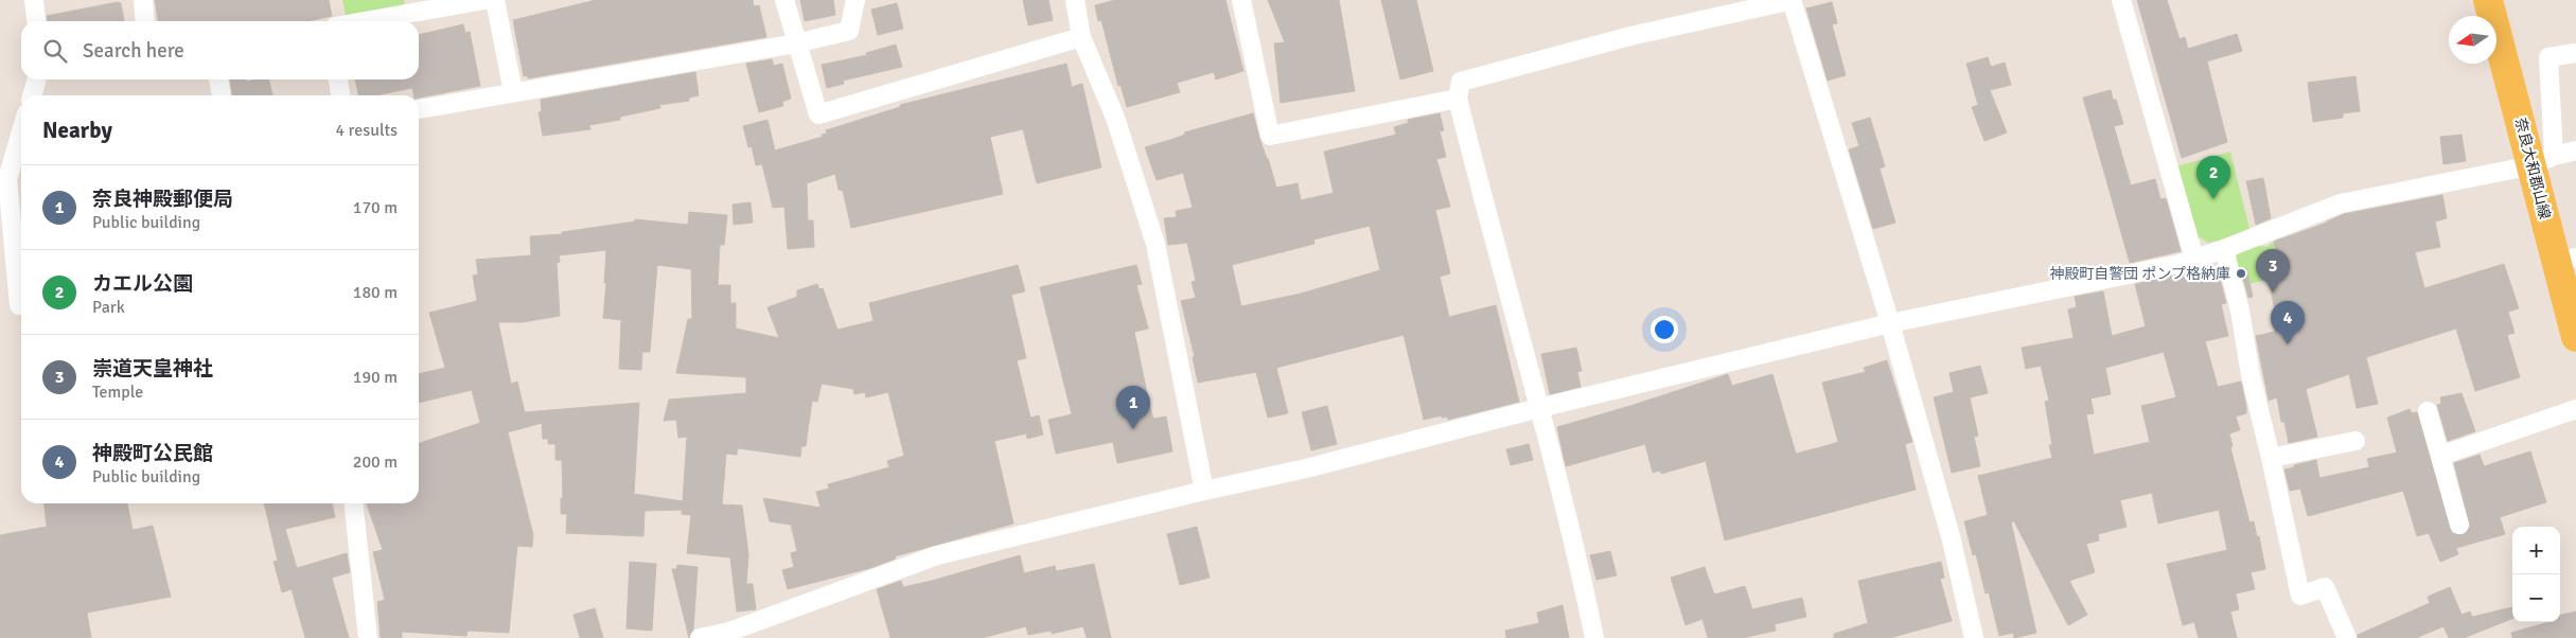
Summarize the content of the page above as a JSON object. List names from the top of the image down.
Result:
{
  "streets": {
    "main road": ["奈良大和郡山線"]
  },
  "places": ["神殿町自警団 ポンプ格納庫"],
  "north": "left",
  "page": {
    "search": "Search here",
    "heading": ["Nearby", "4 results"],
    "pins": [
      "2",
      "3",
      "4",
      "1"
    ],
    "list": [
      {
        "mark": "1",
        "name": "奈良神殿郵便局",
        "note": "Public building",
        "value": "170 m"
      },
      {
        "mark": "2",
        "name": "カエル公園",
        "note": "Park",
        "value": "180 m"
      },
      {
        "mark": "3",
        "name": "崇道天皇神社",
        "note": "Temple",
        "value": "190 m"
      },
      {
        "mark": "4",
        "name": "神殿町公民館",
        "note": "Public building",
        "value": "200 m"
      }
    ],
    "map_buttons": ["+", "−"]
  }
}
